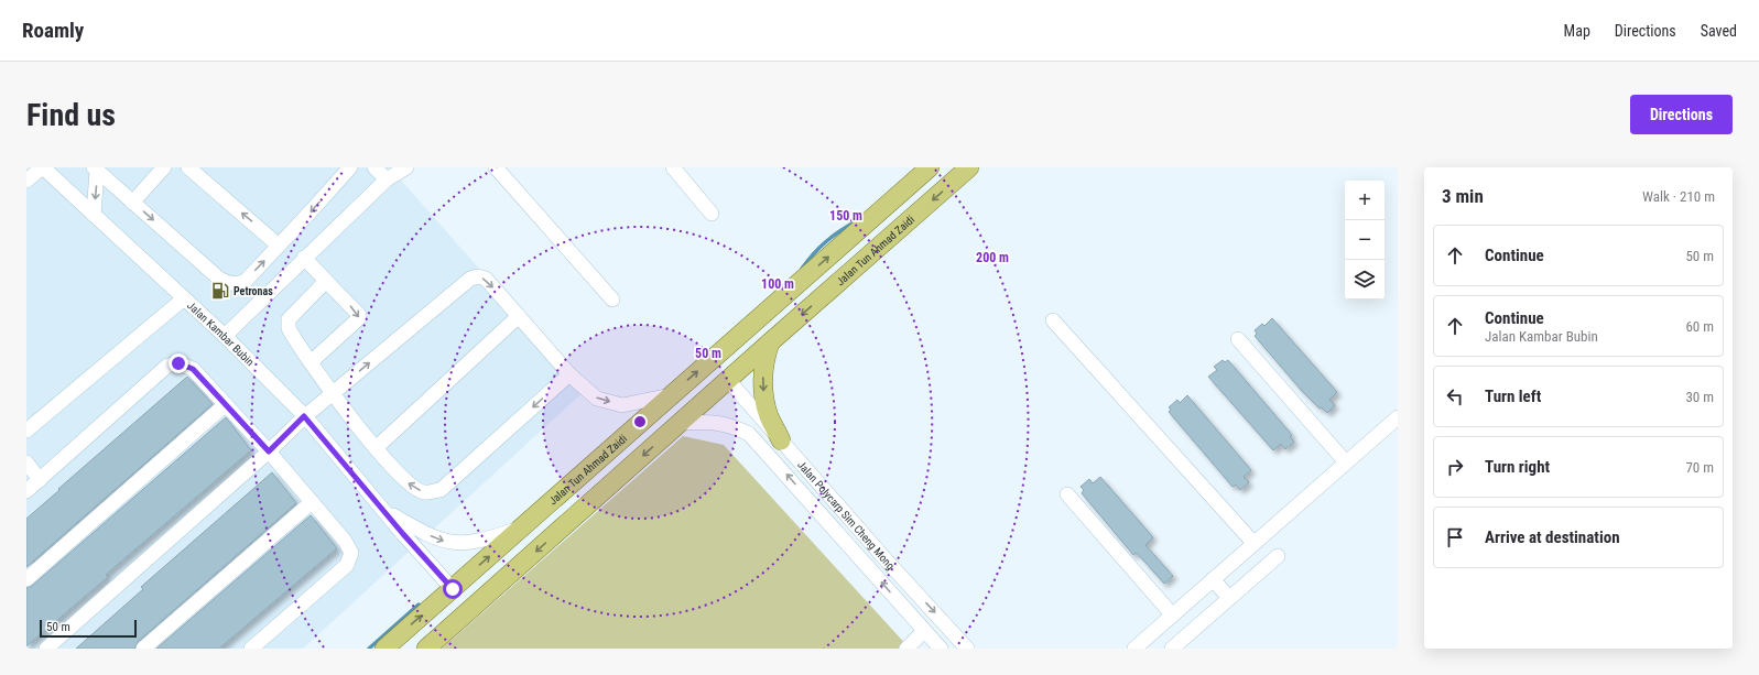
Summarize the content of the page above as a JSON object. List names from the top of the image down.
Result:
{
  "streets": {
    "main road": ["Jalan Tun Ahmad Zaidi"],
    "street": ["Jalan Kambar Bubin", "Jalan Polycarp Sim Cheng Mong"]
  },
  "crossings": [
    ["Jalan Tun Ahmad Zaidi", "Jalan Kambar Bubin"],
    ["Jalan Tun Ahmad Zaidi", "Jalan Polycarp Sim Cheng Mong"]
  ],
  "places": {
    "fuel station": ["Petronas"]
  },
  "scale_bar": "50 m",
  "page": {
    "header": "Roamly",
    "nav": ["Map", "Directions", "Saved"],
    "buttons": "Directions",
    "title": "Find us",
    "heading": ["3 min", "Walk · 210 m"],
    "map_buttons": ["+", "−"],
    "list": [
      ["Continue", "50 m"],
      ["Continue", "Jalan Kambar Bubin", "60 m"],
      ["Turn left", "30 m"],
      ["Turn right", "70 m"],
      "Arrive at destination"
    ],
    "scale": "50 m"
  },
  "rings": [
    "150 m",
    "200 m",
    "100 m",
    "50 m"
  ]
}
